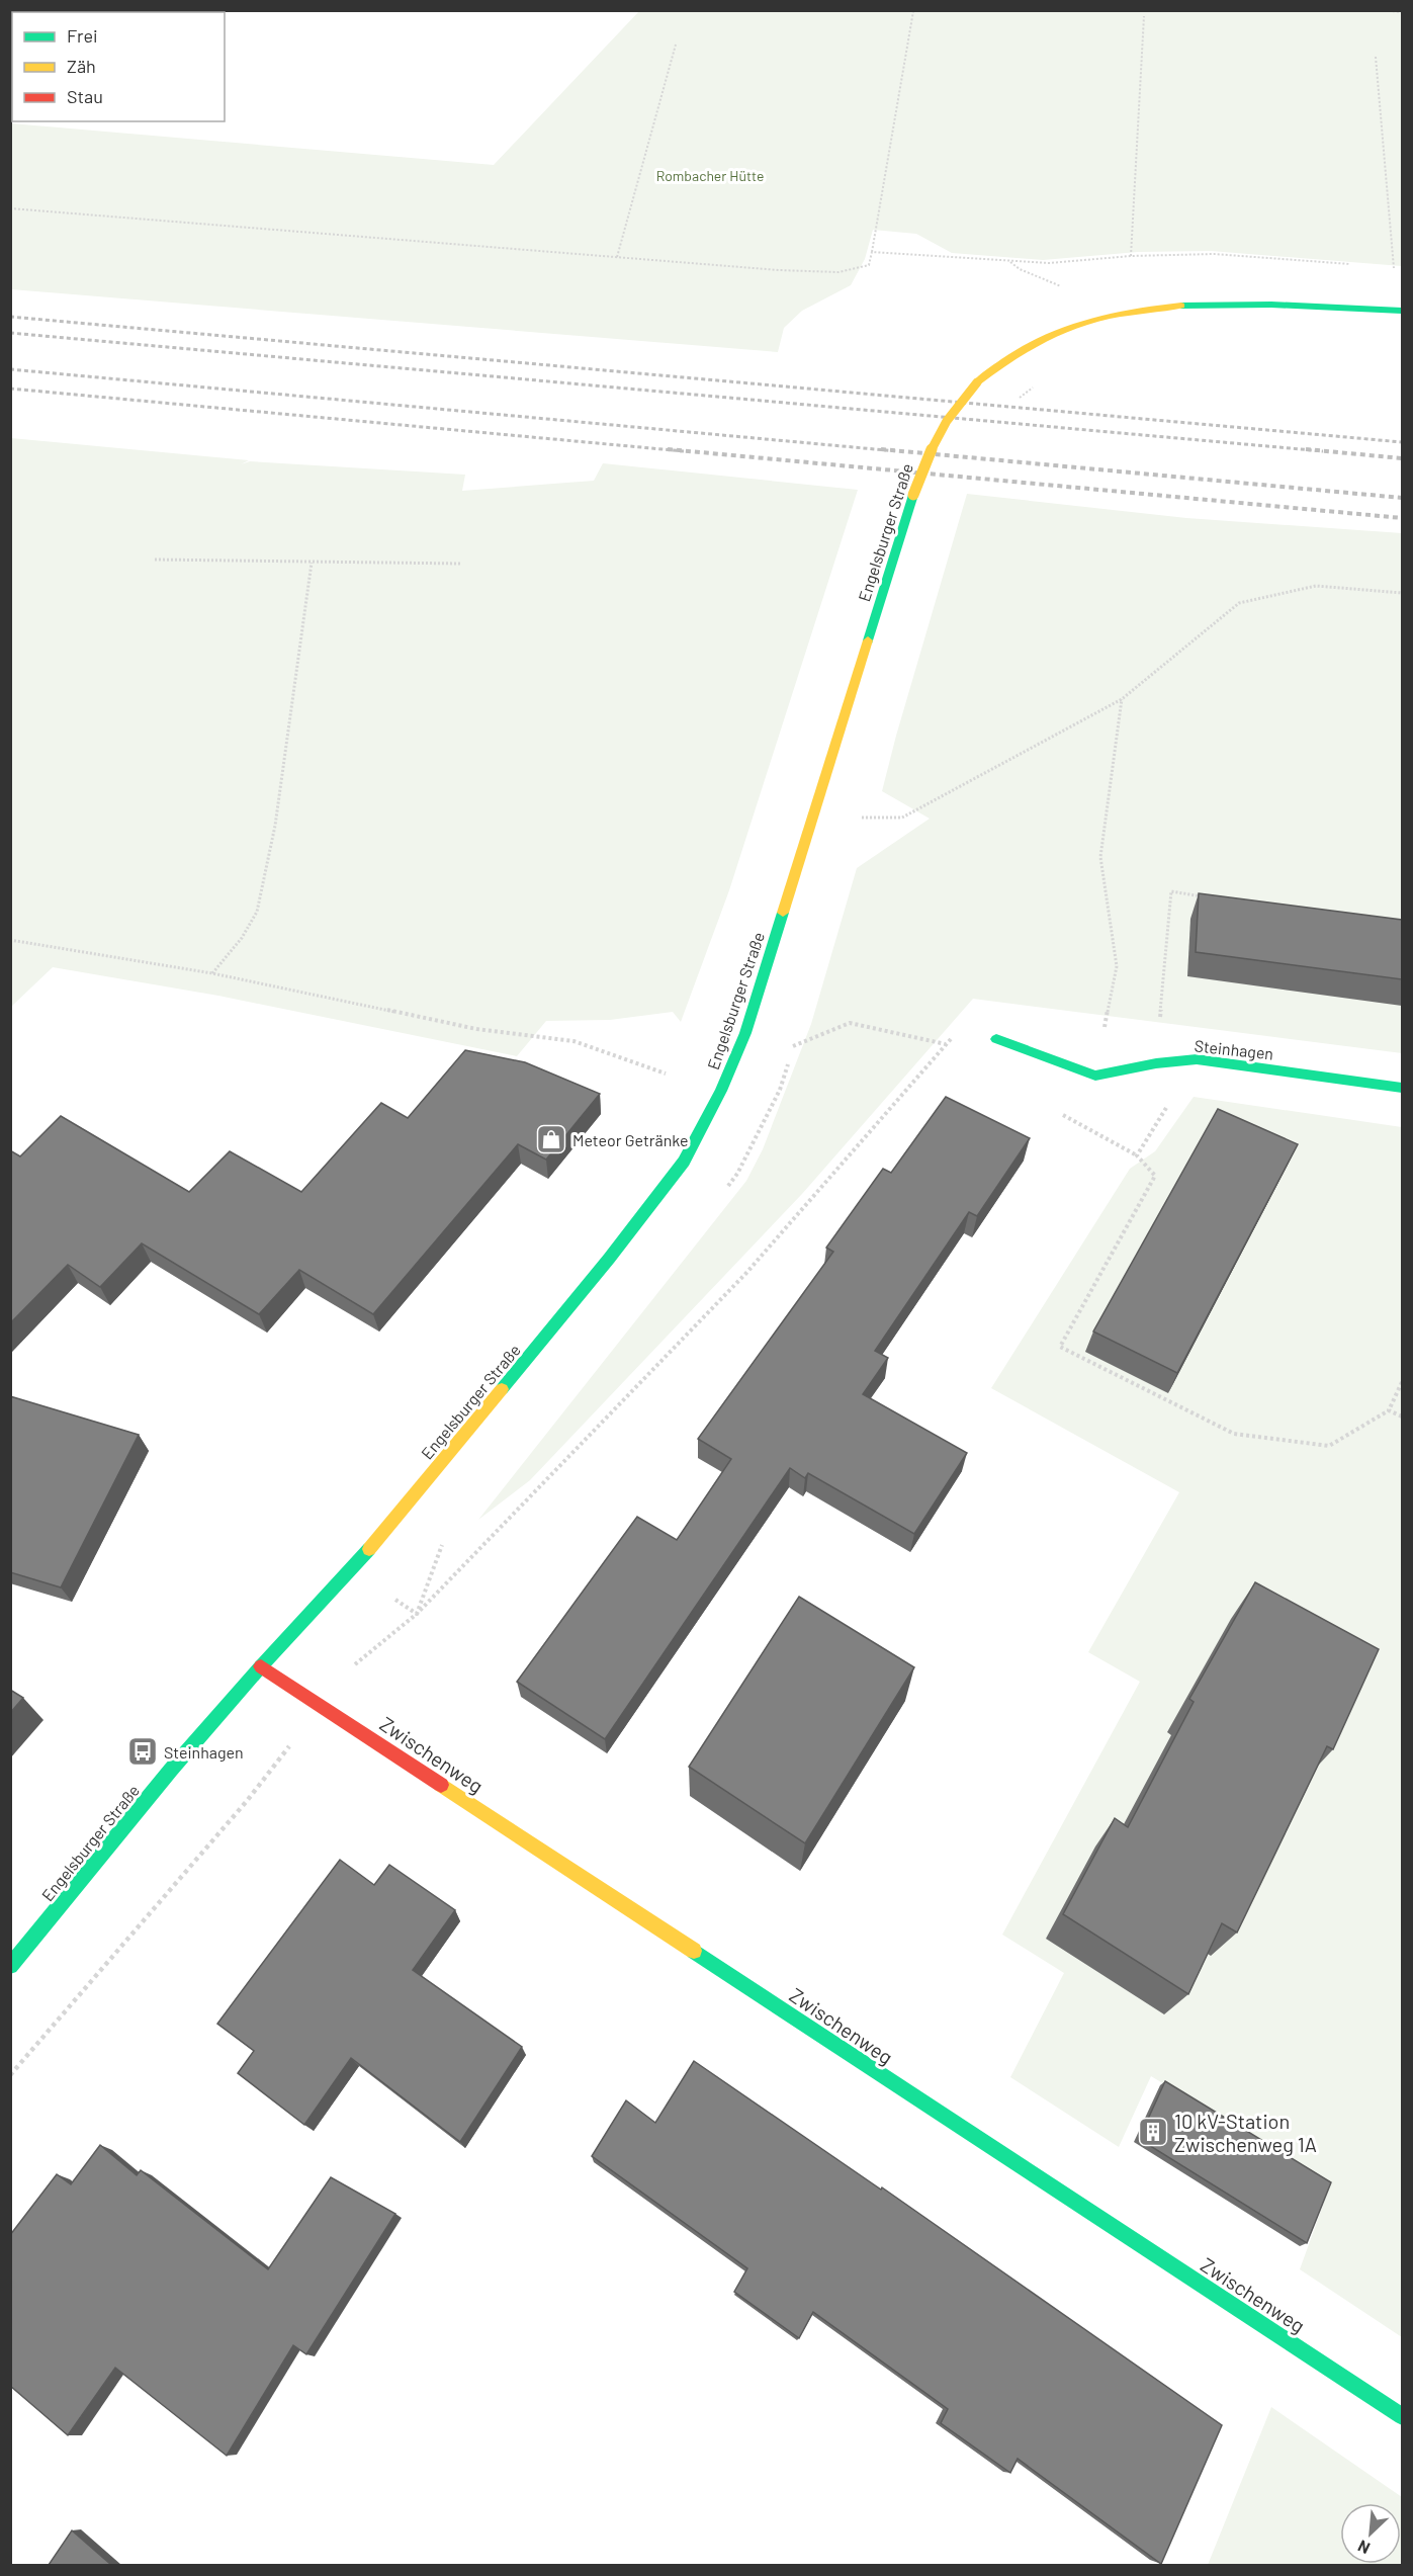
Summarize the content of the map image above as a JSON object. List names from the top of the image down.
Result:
{
  "streets": {
    "street": ["Engelsburger Straße", "Steinhagen", "Zwischenweg"]
  },
  "crossings": [
    ["Engelsburger Straße", "Zwischenweg"]
  ],
  "parks": ["Rombacher Hütte"],
  "places": {
    "shop": ["Meteor Getränke"],
    "bus stop": ["Steinhagen"],
    "building": ["10 kV-Station Zwischenweg 1A"]
  },
  "legend": ["Frei", "Zäh", "Stau"],
  "north": "bottom left"
}
